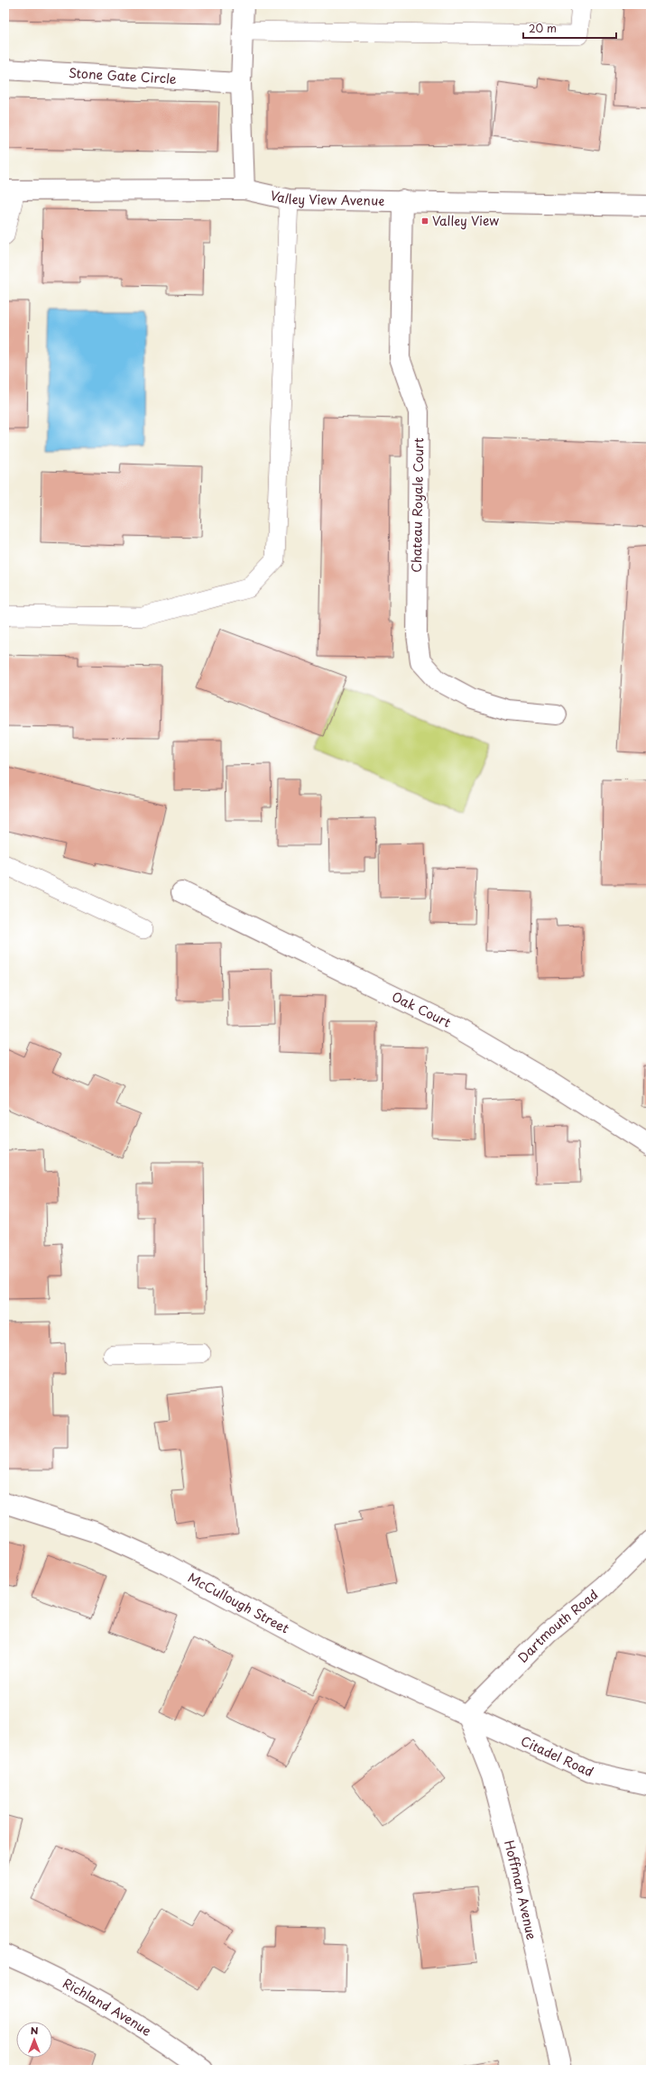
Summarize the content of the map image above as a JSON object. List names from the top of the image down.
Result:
{
  "streets": {
    "street": [
      "Stone Gate Circle",
      "Valley View Avenue",
      "Chateau Royale Court",
      "Oak Court",
      "McCullough Street",
      "Dartmouth Road",
      "Citadel Road",
      "Hoffman Avenue",
      "Richland Avenue"
    ]
  },
  "crossings": [
    ["Valley View Avenue", "Chateau Royale Court"],
    ["McCullough Street", "Dartmouth Road"],
    ["McCullough Street", "Citadel Road"],
    ["McCullough Street", "Hoffman Avenue"],
    ["Dartmouth Road", "Citadel Road"],
    ["Dartmouth Road", "Hoffman Avenue"],
    ["Citadel Road", "Hoffman Avenue"]
  ],
  "places": {
    "transit": ["Valley View"]
  },
  "scale_bar": "20 m",
  "north": "top"
}
